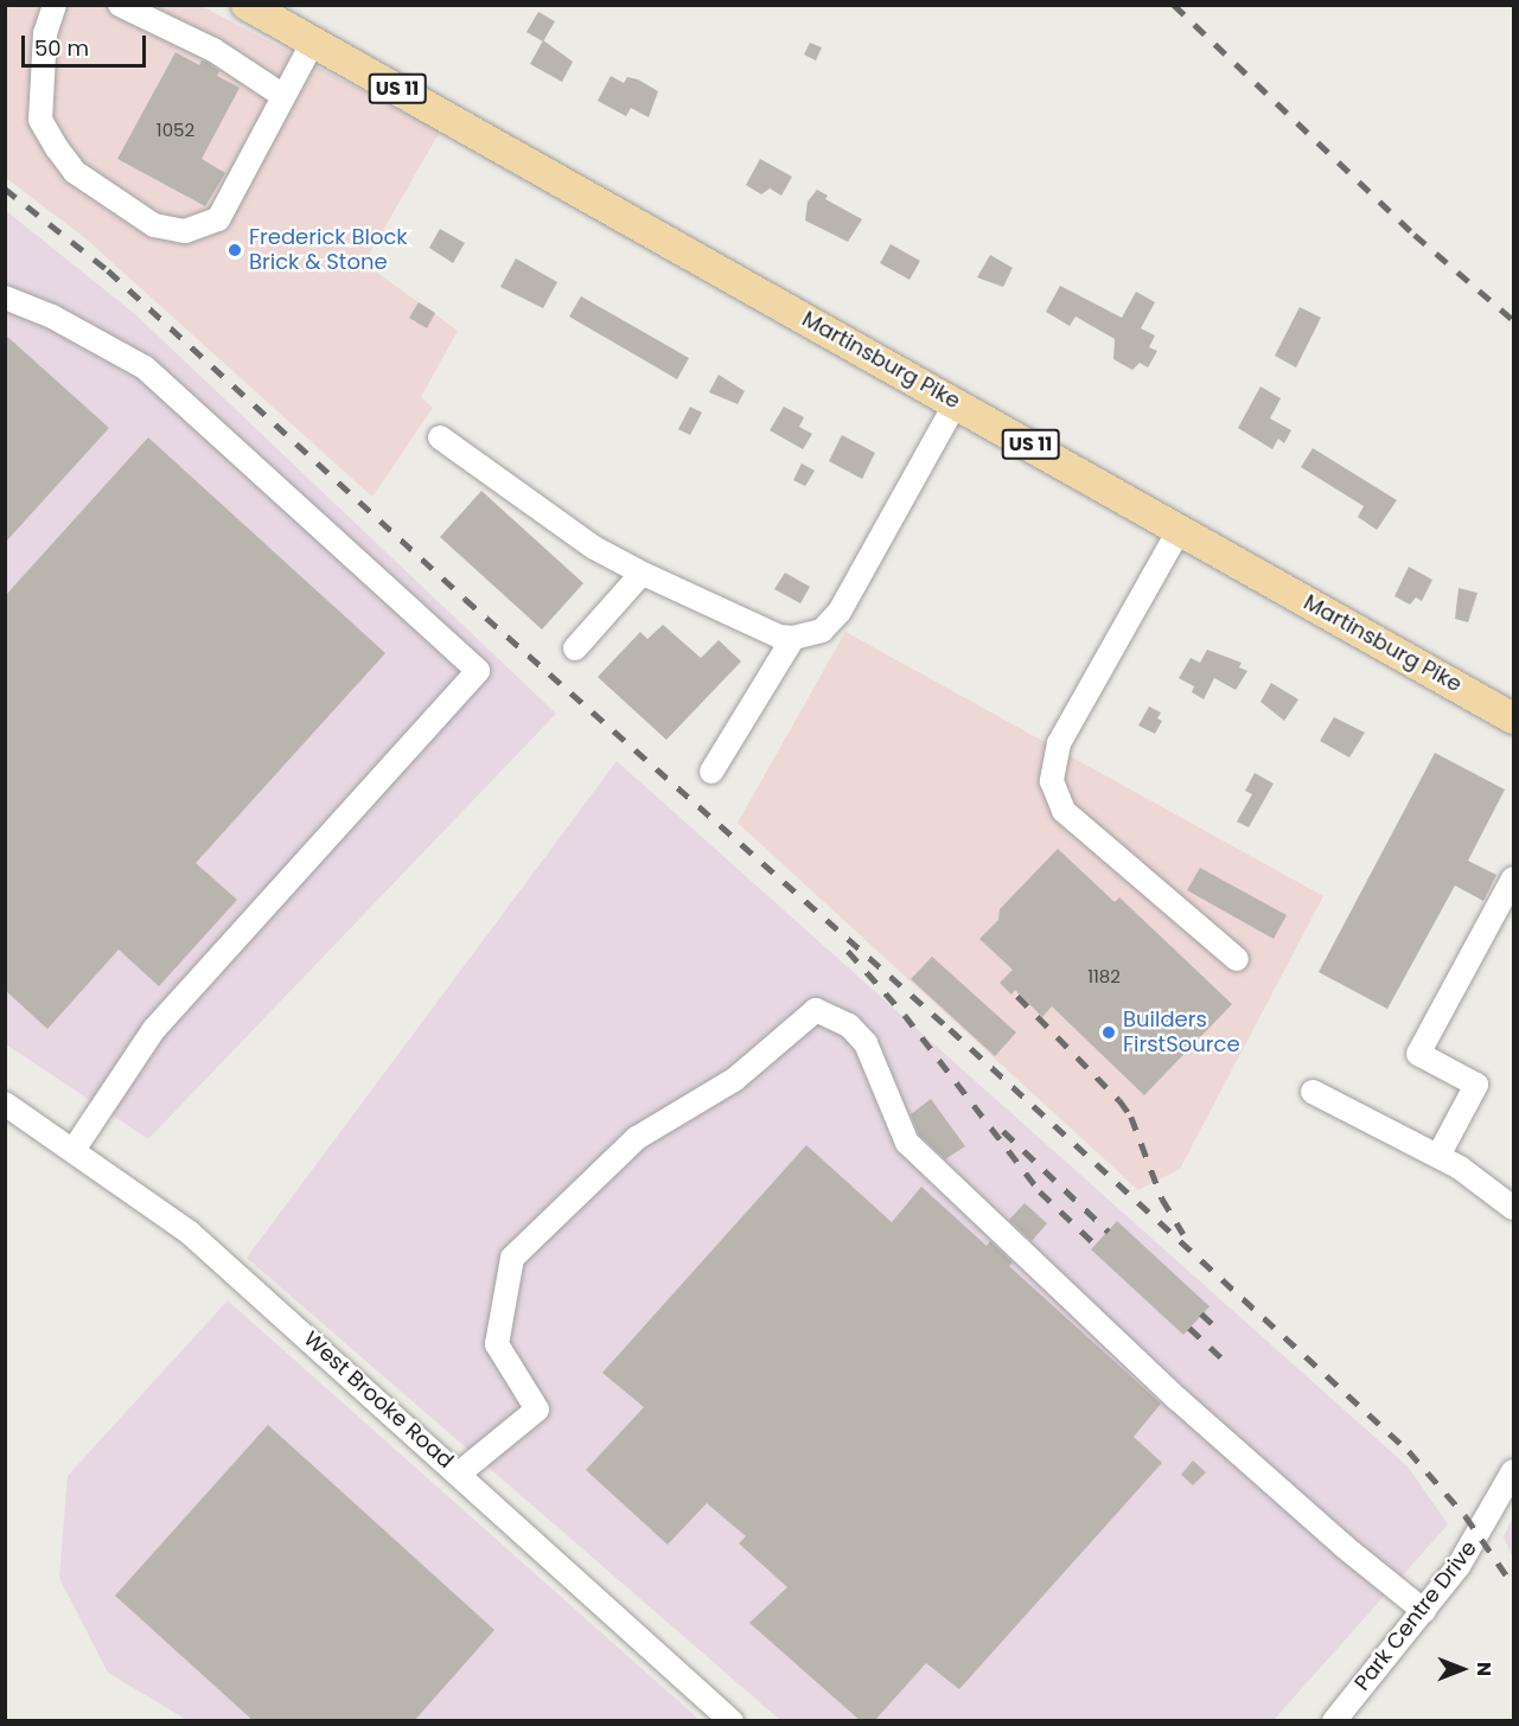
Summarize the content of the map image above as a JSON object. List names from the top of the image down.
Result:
{
  "streets": {
    "main road": ["US 11", "Martinsburg Pike"],
    "street": ["West Brooke Road", "Park Centre Drive"]
  },
  "places": ["Frederick Block Brick & Stone", "Builders FirstSource"],
  "house_numbers": ["1052", "1182"],
  "scale_bar": "50 m",
  "north": "right"
}
